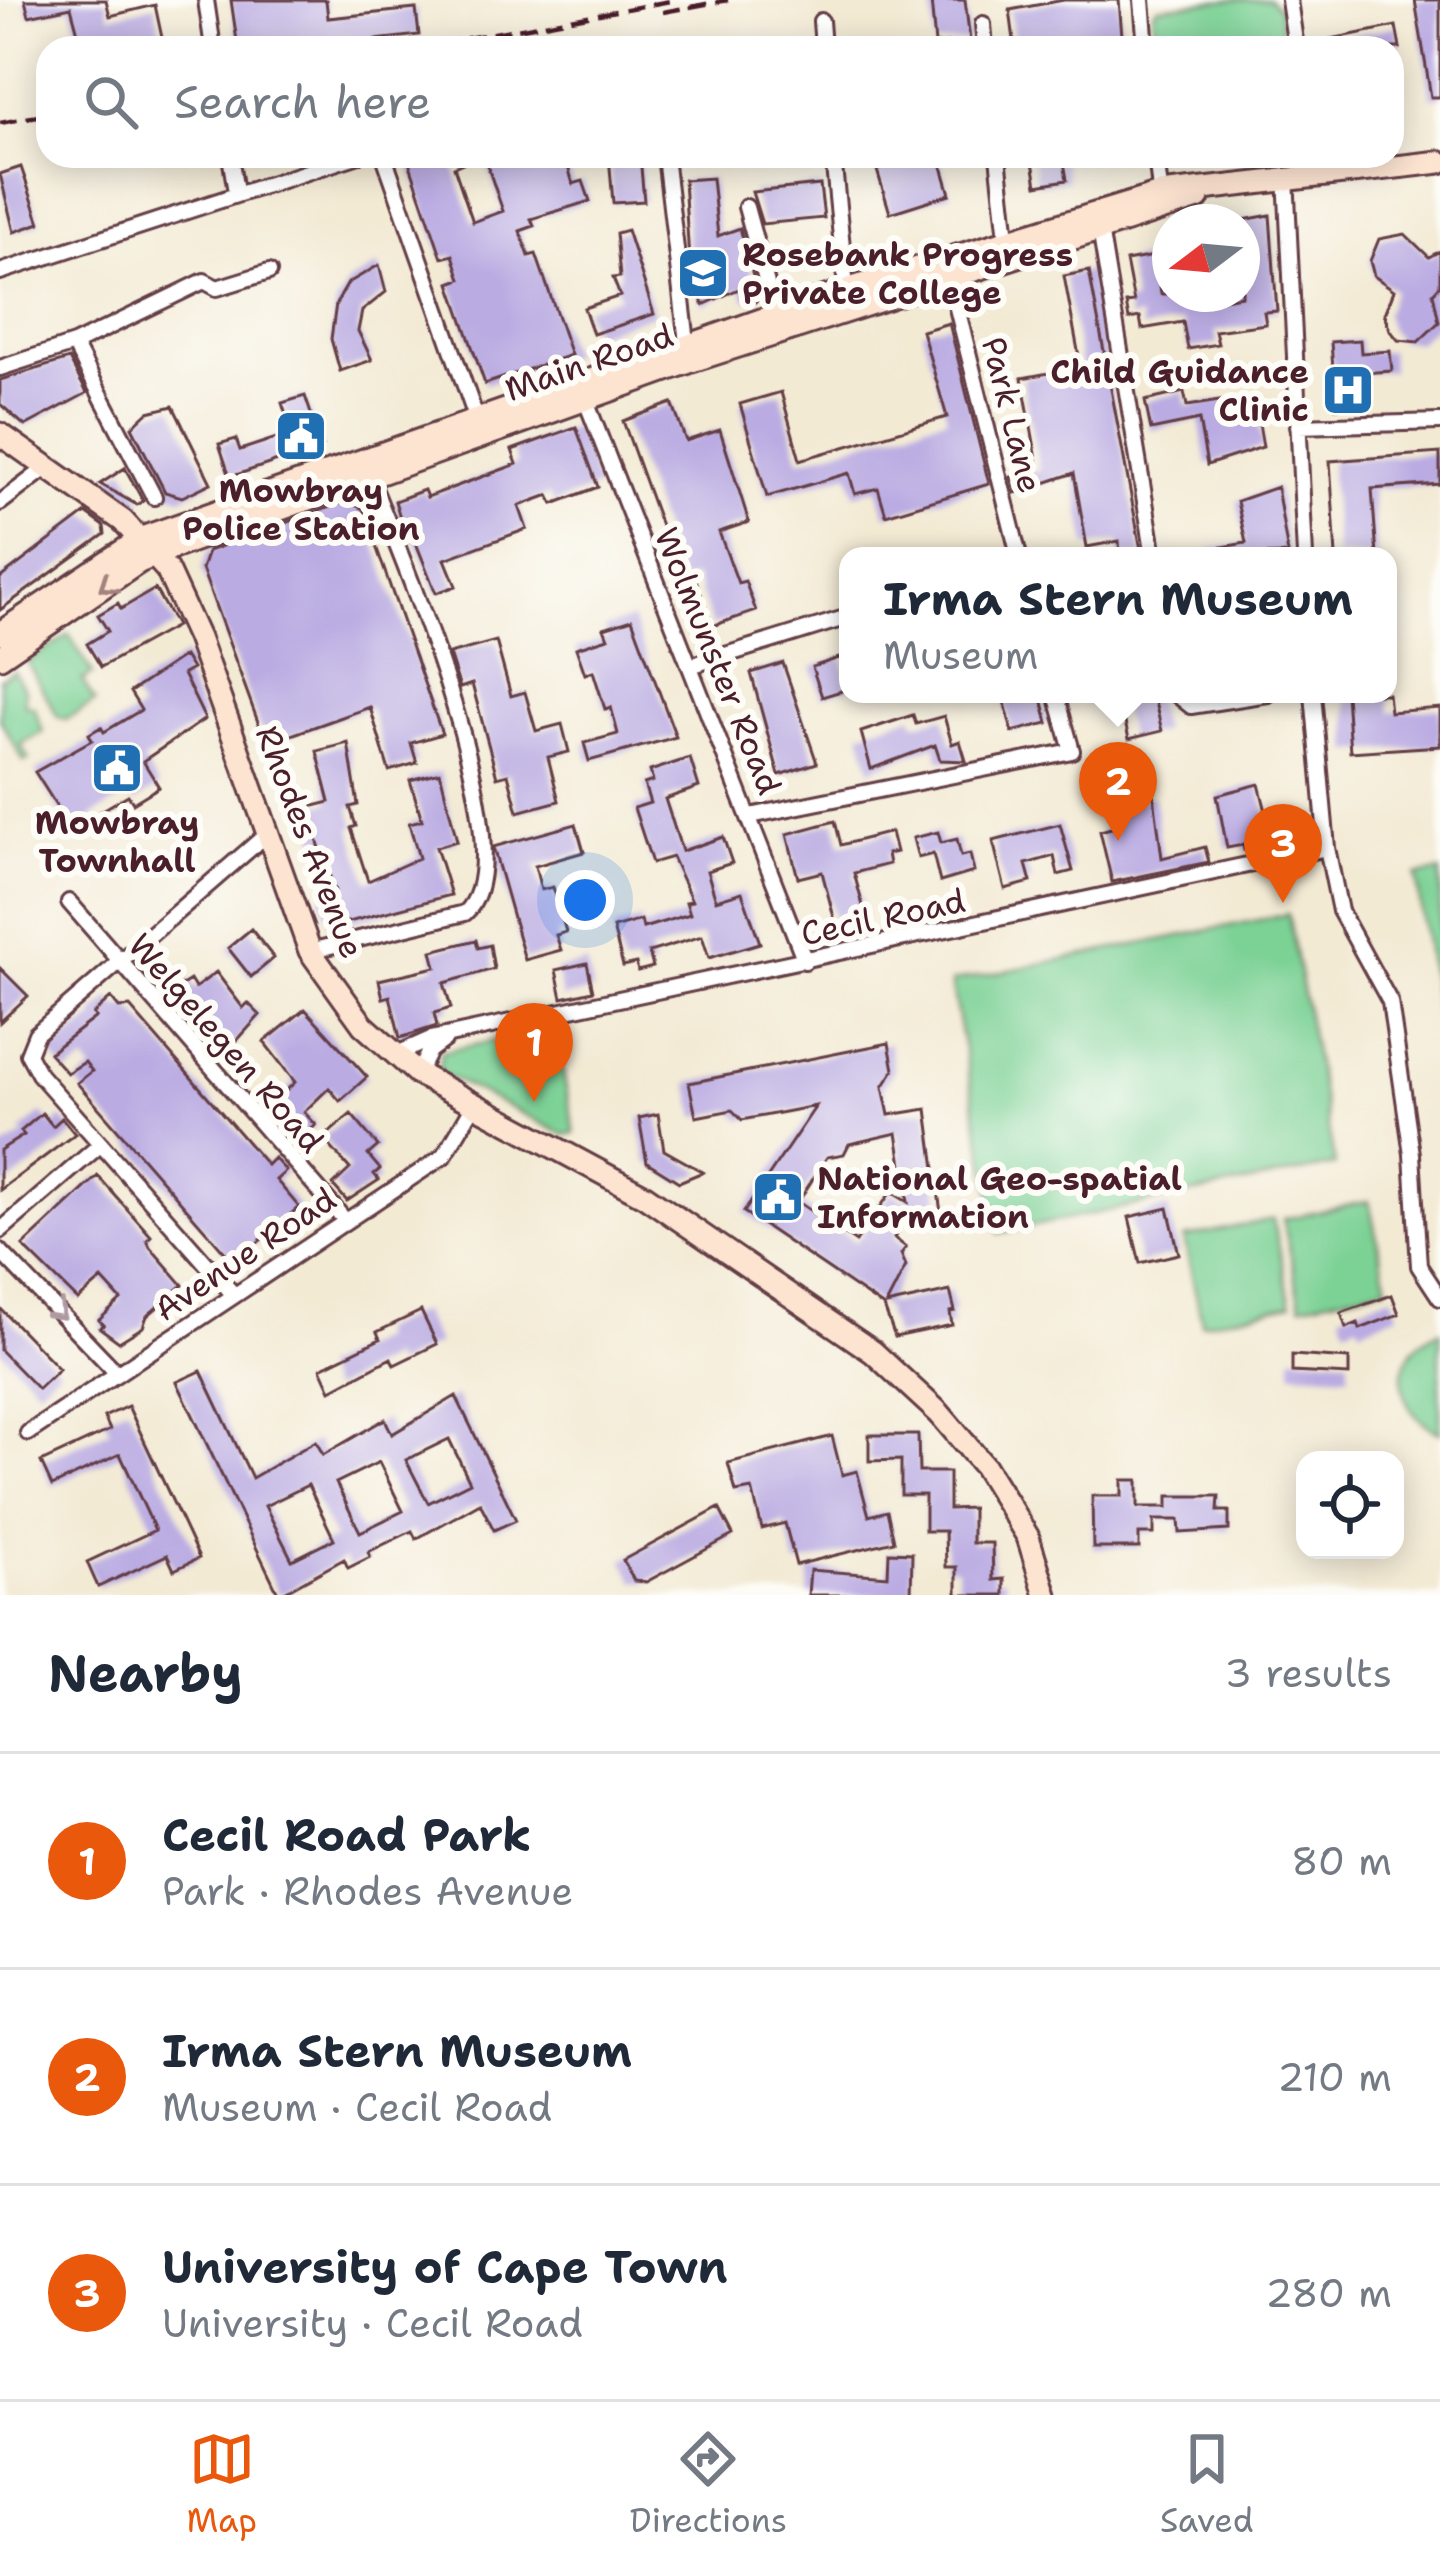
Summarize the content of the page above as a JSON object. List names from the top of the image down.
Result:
{
  "streets": {
    "main road": ["Main Road", "Rhodes Avenue"],
    "street": [
      "Park Lane",
      "Wolmunster Road",
      "Cecil Road",
      "Welgelegen Road",
      "Avenue Road"
    ]
  },
  "crossings": [
    ["Main Road", "Wolmunster Road"],
    ["Main Road", "Rhodes Avenue"],
    ["Wolmunster Road", "Cecil Road"],
    ["Rhodes Avenue", "Cecil Road"],
    ["Rhodes Avenue", "Avenue Road"],
    ["Welgelegen Road", "Avenue Road"]
  ],
  "places": {
    "school or university": ["Rosebank Progress Private College"],
    "hospital": ["Child Guidance Clinic"],
    "public building": ["Mowbray Police Station", "Mowbray Townhall", "National Geo-spatial Information"]
  },
  "north": "left",
  "page": {
    "search": "Search here",
    "popup": ["Irma Stern Museum", "Museum"],
    "pins": ["2", "3", "1"],
    "heading": ["Nearby", "3 results"],
    "list": [
      {
        "mark": "1",
        "name": "Cecil Road Park",
        "note": "Park · Rhodes Avenue",
        "value": "80 m"
      },
      {
        "mark": "2",
        "name": "Irma Stern Museum",
        "note": "Museum · Cecil Road",
        "value": "210 m"
      },
      {
        "mark": "3",
        "name": "University of Cape Town",
        "note": "University · Cecil Road",
        "value": "280 m"
      }
    ],
    "nav": ["Map", "Directions", "Saved"]
  }
}
